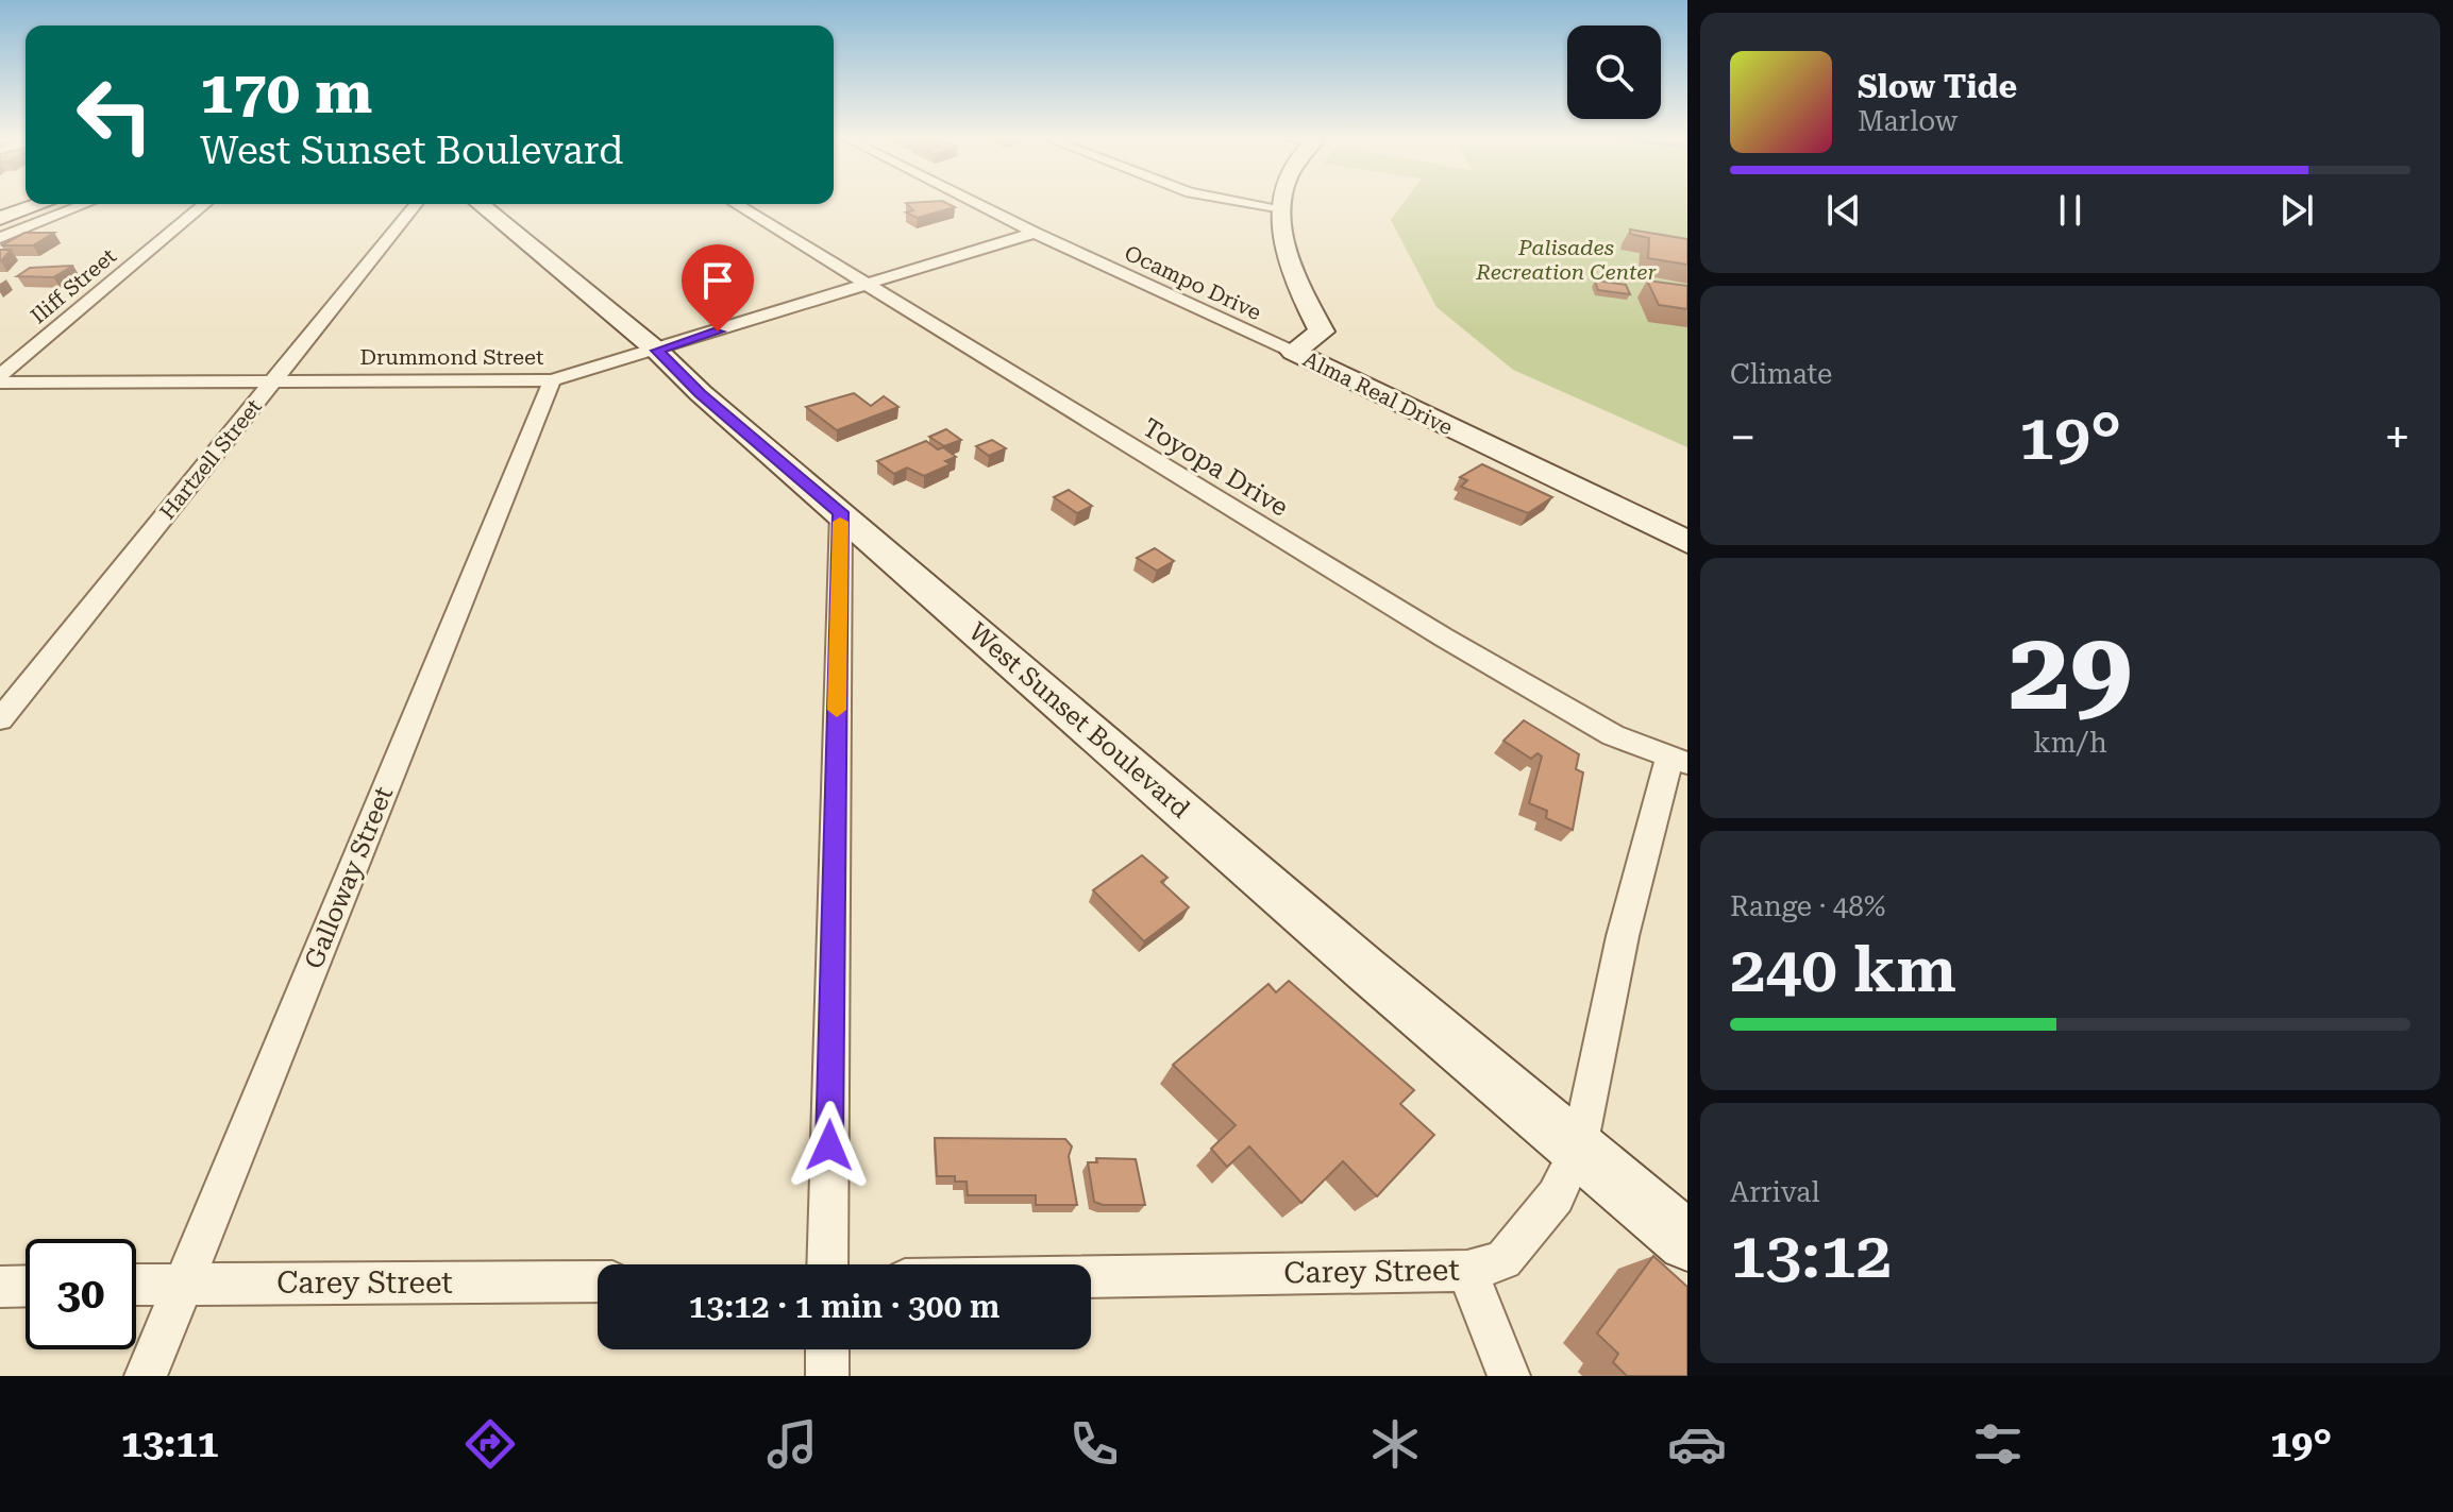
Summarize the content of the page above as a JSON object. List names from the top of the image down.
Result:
{
  "streets": {
    "main road": ["Alma Real Drive", "West Sunset Boulevard"],
    "street": [
      "Ocampo Drive",
      "Iliff Street",
      "Drummond Street",
      "Hartzell Street",
      "Toyopa Drive",
      "Galloway Street",
      "Carey Street"
    ]
  },
  "crossings": [
    ["Ocampo Drive", "Drummond Street"],
    ["Ocampo Drive", "Alma Real Drive"],
    ["Drummond Street", "Hartzell Street"],
    ["Drummond Street", "Toyopa Drive"],
    ["Drummond Street", "West Sunset Boulevard"],
    ["Drummond Street", "Galloway Street"],
    ["Toyopa Drive", "Carey Street"],
    ["West Sunset Boulevard", "Carey Street"],
    ["Galloway Street", "Carey Street"]
  ],
  "parks": ["Palisades Recreation Center"],
  "page": {
    "turn": ["170 m", "West Sunset Boulevard"],
    "song": ["Slow Tide", "Marlow"],
    "tile": [
      "Climate",
      ["29", "km/h"],
      ["Range · 48%", "240 km"],
      ["Arrival", "13:12"]
    ],
    "heat": ["−", "19°", "+"],
    "limit": "30",
    "trip": "13:12 · 1 min · 300 m",
    "tabs": ["13:11", "19°"]
  }
}
